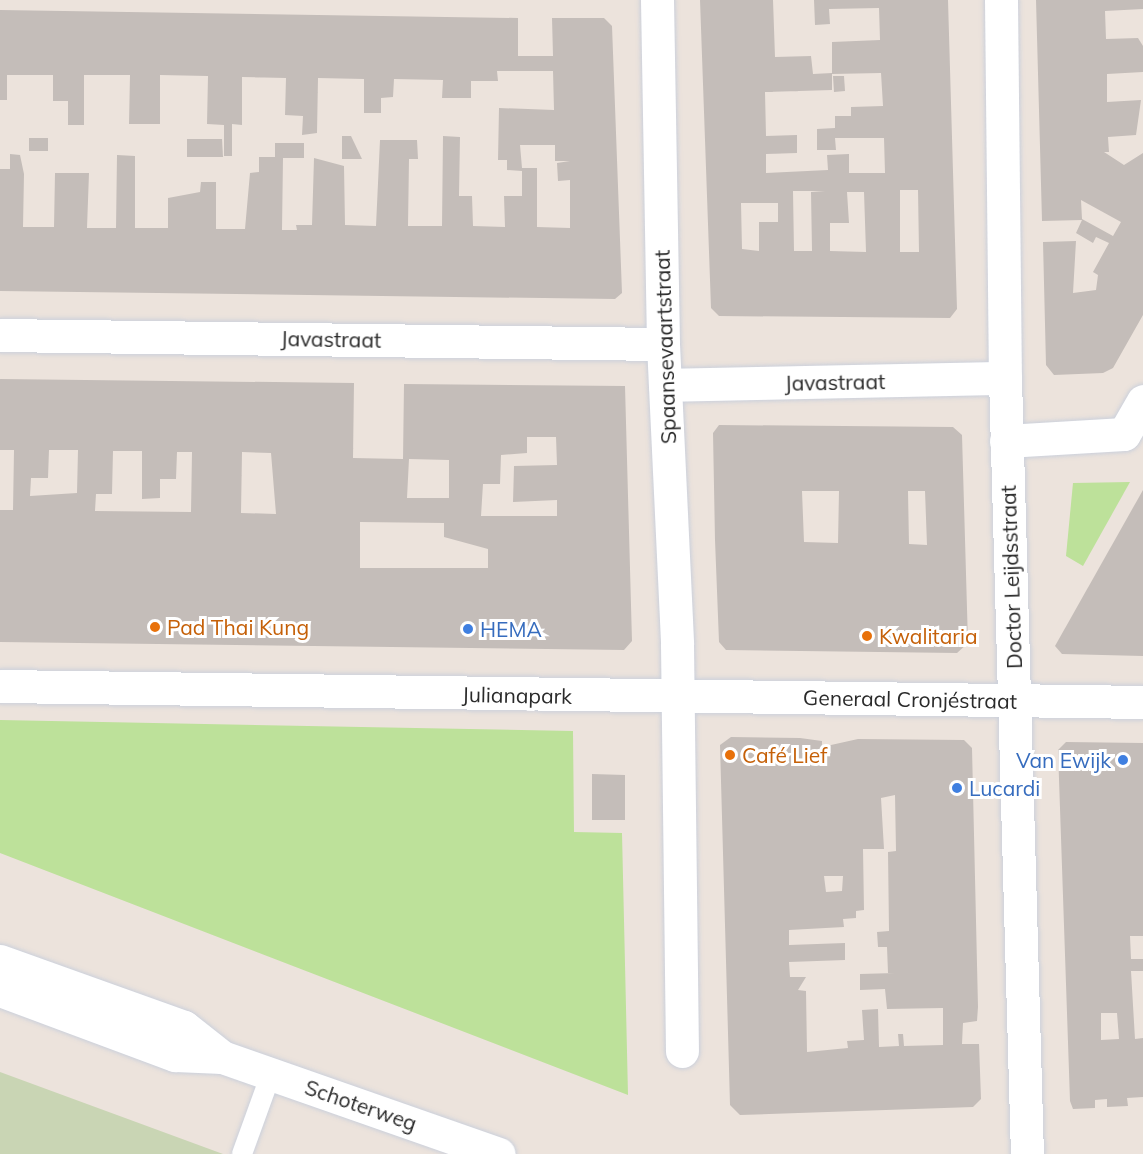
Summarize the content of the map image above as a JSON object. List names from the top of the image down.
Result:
{
  "streets": {
    "street": [
      "Javastraat",
      "Spaansevaartstraat",
      "Doctor Leijdsstraat",
      "Julianapark",
      "Generaal Cronjéstraat",
      "Schoterweg"
    ]
  },
  "crossings": [
    ["Javastraat", "Spaansevaartstraat"],
    ["Javastraat", "Doctor Leijdsstraat"],
    ["Spaansevaartstraat", "Julianapark"],
    ["Spaansevaartstraat", "Generaal Cronjéstraat"],
    ["Doctor Leijdsstraat", "Generaal Cronjéstraat"],
    ["Julianapark", "Generaal Cronjéstraat"]
  ],
  "places": [
    "Pad Thai Kung",
    "HEMA",
    "Kwalitaria",
    "Café Lief",
    "Van Ewijk",
    "Lucardi"
  ]
}
